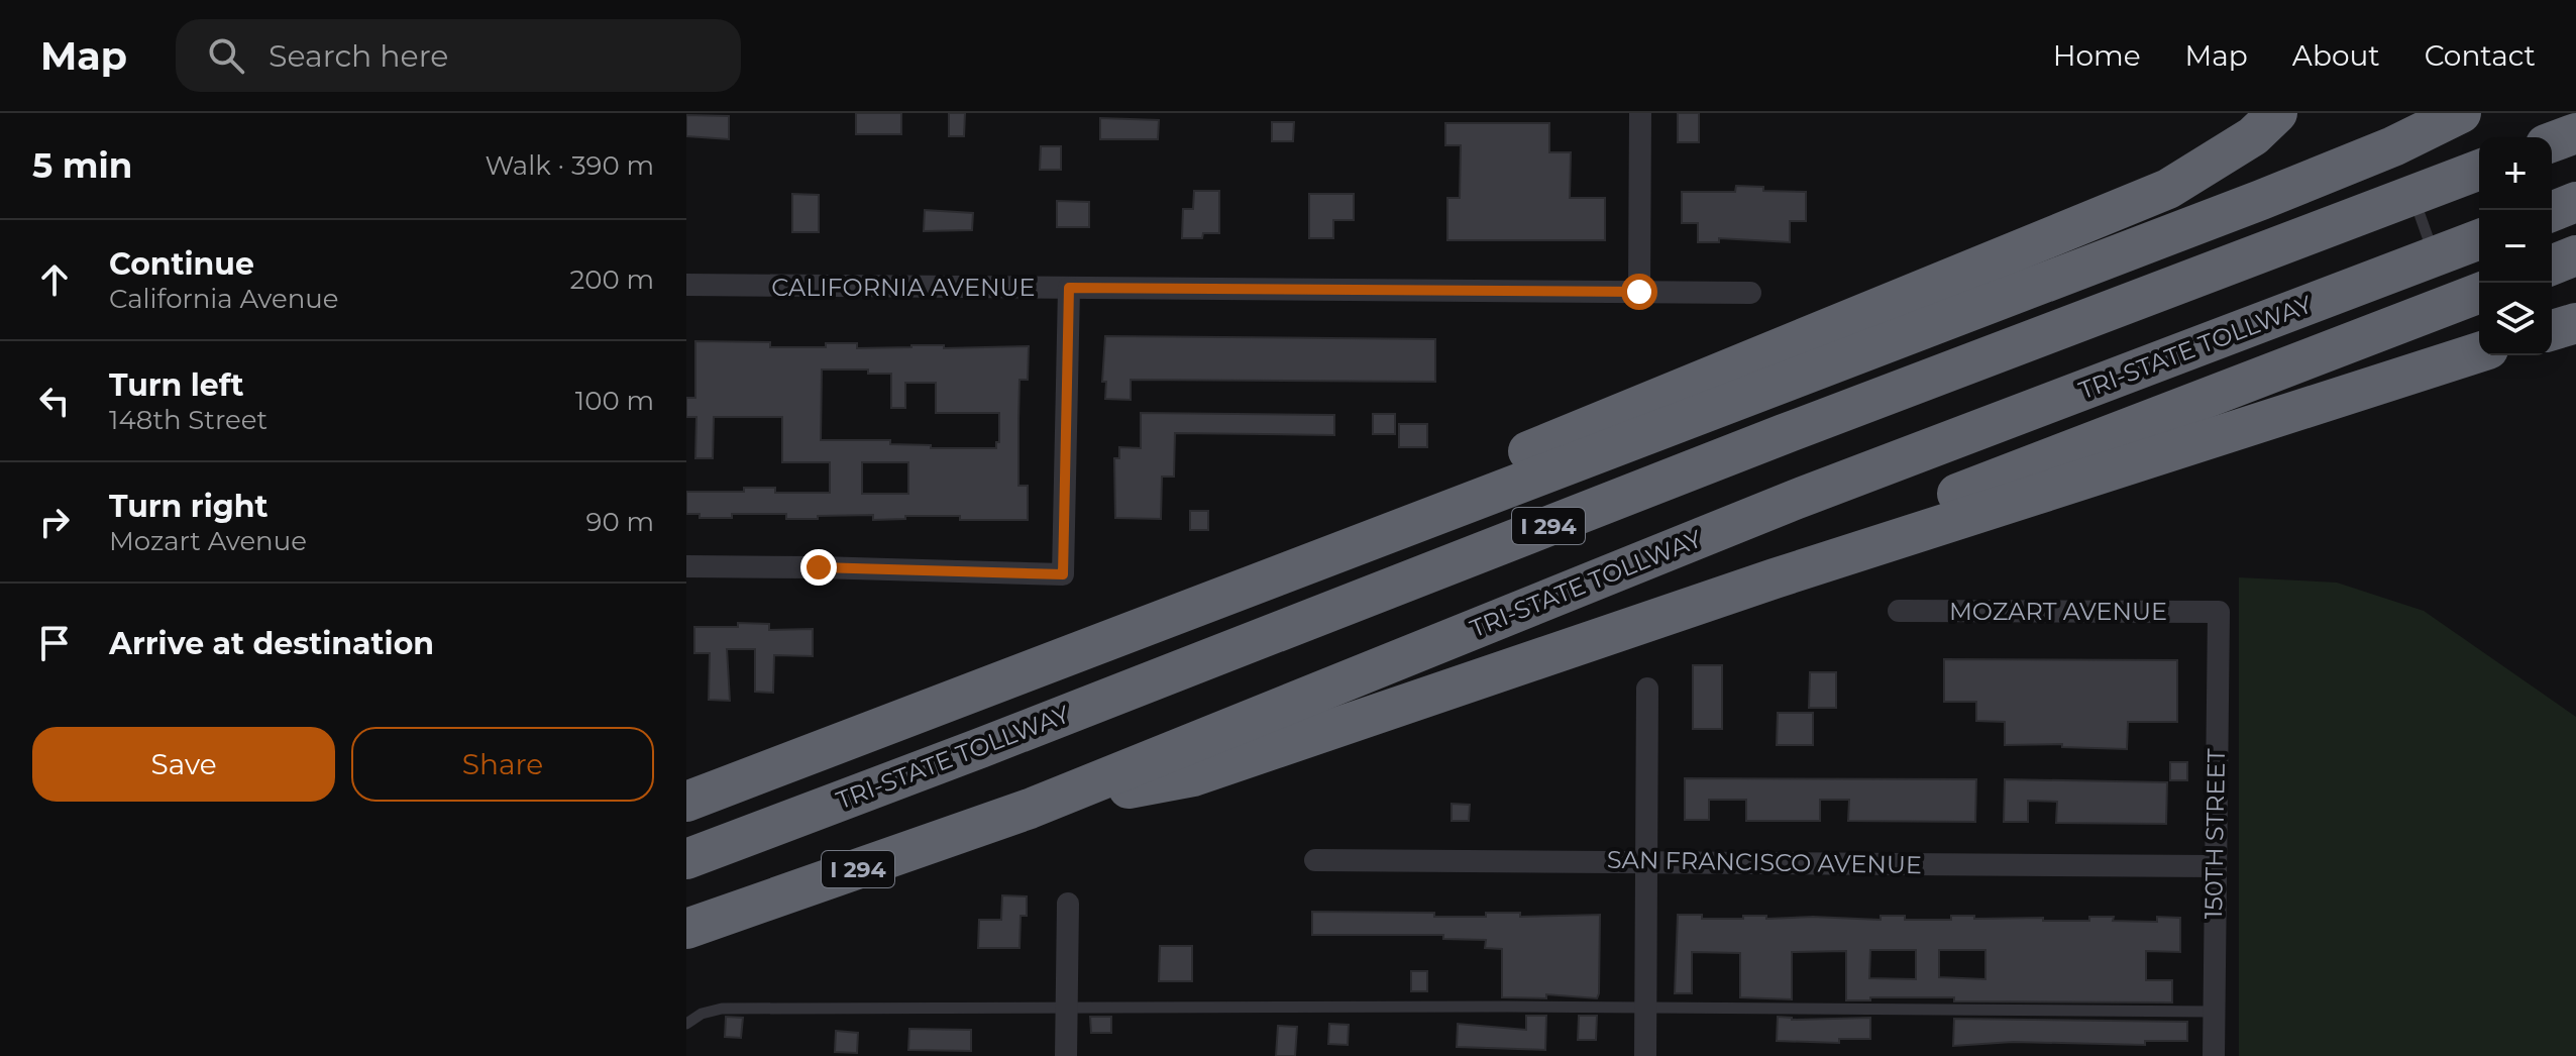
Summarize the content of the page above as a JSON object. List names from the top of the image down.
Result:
{
  "streets": {
    "highway": ["TRI-STATE TOLLWAY", "I 294"],
    "street": [
      "CALIFORNIA AVENUE",
      "MOZART AVENUE",
      "150TH STREET",
      "SAN FRANCISCO AVENUE"
    ]
  },
  "crossings": [
    ["MOZART AVENUE", "150TH STREET"],
    ["150TH STREET", "SAN FRANCISCO AVENUE"]
  ],
  "page": {
    "header": "Map",
    "search": "Search here",
    "nav": [
      "Home",
      "Map",
      "About",
      "Contact"
    ],
    "heading": ["5 min", "Walk · 390 m"],
    "map_buttons": ["+", "−"],
    "list": [
      ["Continue", "California Avenue", "200 m"],
      ["Turn left", "148th Street", "100 m"],
      ["Turn right", "Mozart Avenue", "90 m"],
      "Arrive at destination"
    ],
    "buttons": ["Save", "Share"]
  }
}
